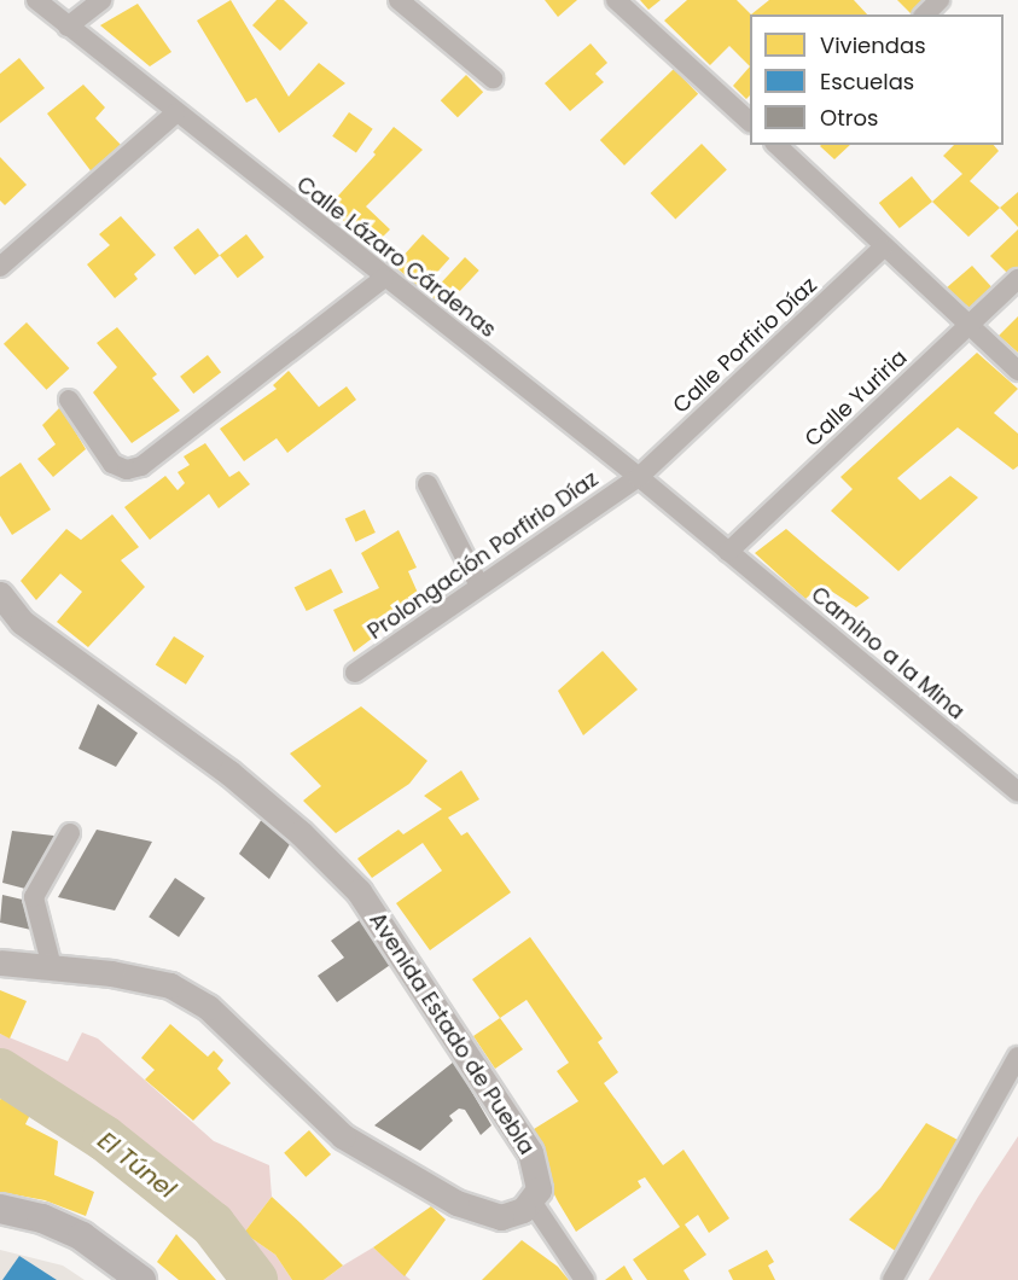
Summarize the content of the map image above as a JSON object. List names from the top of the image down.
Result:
{
  "streets": {
    "street": [
      "Calle Lázaro Cárdenas",
      "Calle Porfirio Díaz",
      "Calle Yuriria",
      "Prolongación Porfirio Díaz",
      "Camino a la Mina",
      "Avenida Estado de Puebla"
    ]
  },
  "crossings": [
    ["Calle Lázaro Cárdenas", "Calle Porfirio Díaz"],
    ["Calle Lázaro Cárdenas", "Calle Yuriria"],
    ["Calle Lázaro Cárdenas", "Prolongación Porfirio Díaz"],
    ["Calle Lázaro Cárdenas", "Camino a la Mina"],
    ["Calle Porfirio Díaz", "Prolongación Porfirio Díaz"],
    ["Calle Yuriria", "Camino a la Mina"]
  ],
  "water": ["El Túnel"],
  "legend": ["Viviendas", "Escuelas", "Otros"]
}
